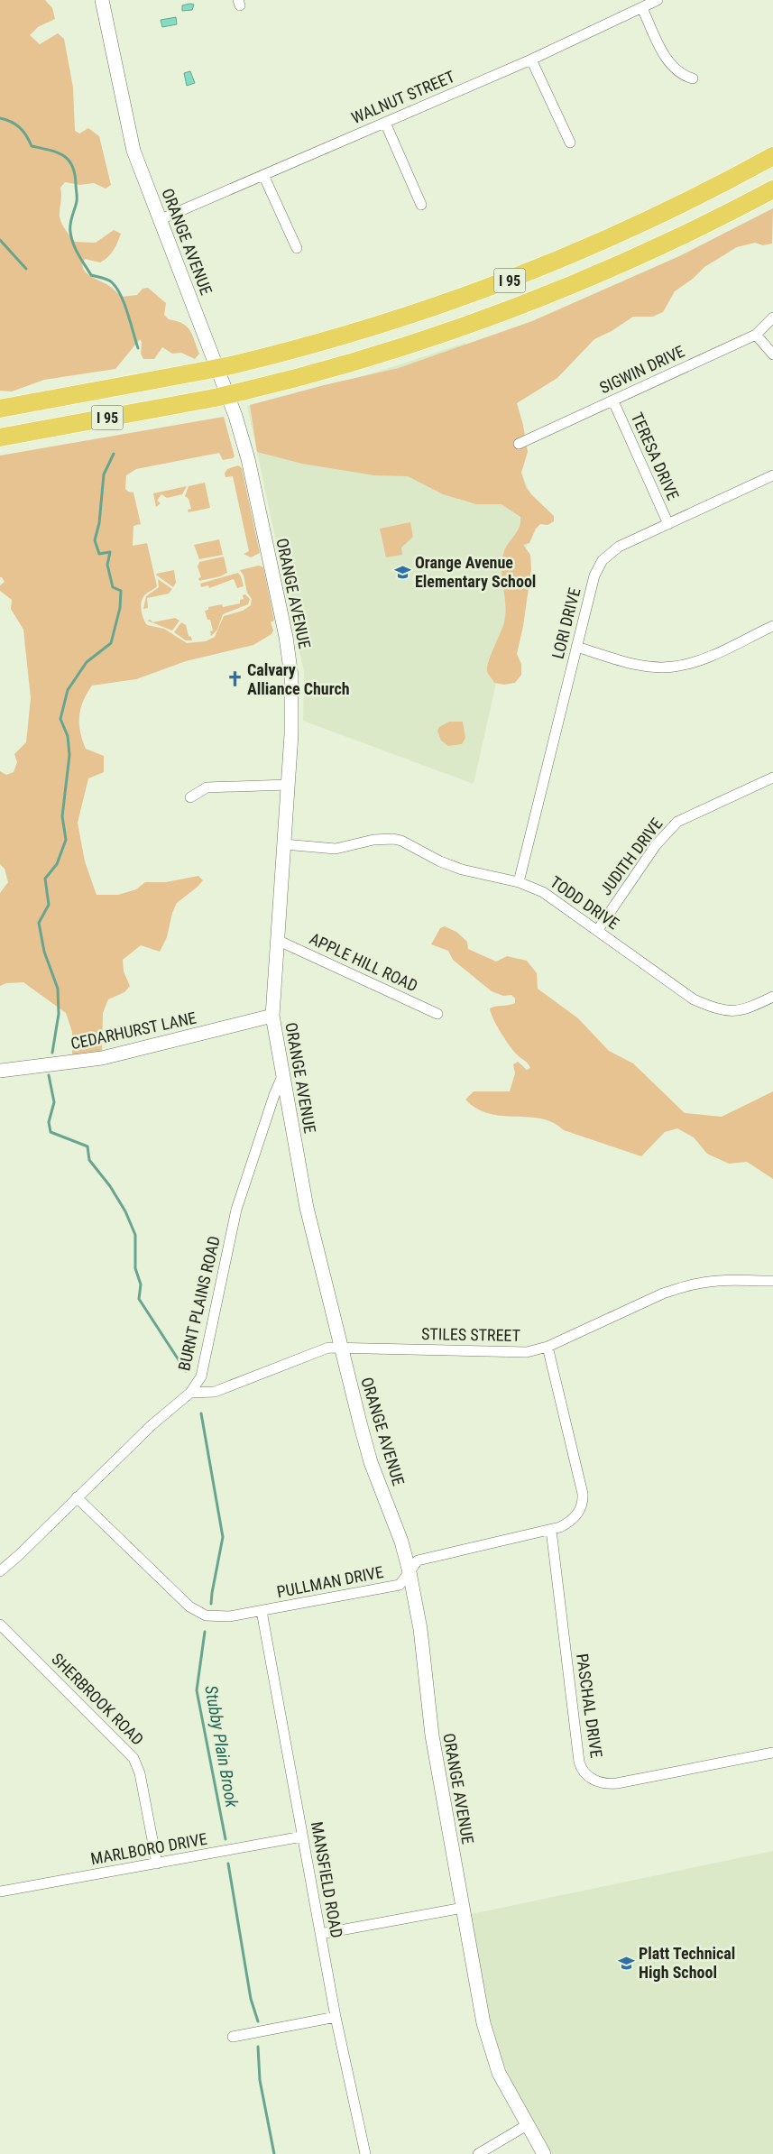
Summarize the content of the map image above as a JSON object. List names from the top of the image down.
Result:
{
  "streets": {
    "highway": ["I 95"],
    "main road": ["ORANGE AVENUE", "CEDARHURST LANE"],
    "street": [
      "WALNUT STREET",
      "SIGWIN DRIVE",
      "TERESA DRIVE",
      "LORI DRIVE",
      "JUDITH DRIVE",
      "TODD DRIVE",
      "APPLE HILL ROAD",
      "BURNT PLAINS ROAD",
      "STILES STREET",
      "PULLMAN DRIVE",
      "SHERBROOK ROAD",
      "PASCHAL DRIVE",
      "MARLBORO DRIVE",
      "MANSFIELD ROAD"
    ]
  },
  "crossings": [
    ["WALNUT STREET", "ORANGE AVENUE"],
    ["ORANGE AVENUE", "TODD DRIVE"],
    ["ORANGE AVENUE", "APPLE HILL ROAD"],
    ["ORANGE AVENUE", "CEDARHURST LANE"],
    ["ORANGE AVENUE", "BURNT PLAINS ROAD"],
    ["ORANGE AVENUE", "STILES STREET"],
    ["ORANGE AVENUE", "PULLMAN DRIVE"],
    ["SIGWIN DRIVE", "TERESA DRIVE"],
    ["TERESA DRIVE", "LORI DRIVE"],
    ["LORI DRIVE", "TODD DRIVE"],
    ["JUDITH DRIVE", "TODD DRIVE"],
    ["BURNT PLAINS ROAD", "STILES STREET"],
    ["BURNT PLAINS ROAD", "PULLMAN DRIVE"],
    ["STILES STREET", "PULLMAN DRIVE"],
    ["PULLMAN DRIVE", "PASCHAL DRIVE"],
    ["PULLMAN DRIVE", "MANSFIELD ROAD"],
    ["SHERBROOK ROAD", "MARLBORO DRIVE"],
    ["MARLBORO DRIVE", "MANSFIELD ROAD"]
  ],
  "water": ["Stubby Plain Brook"],
  "places": {
    "school or university": ["Orange Avenue Elementary School", "Platt Technical High School"],
    "church": ["Calvary Alliance Church"]
  }
}
